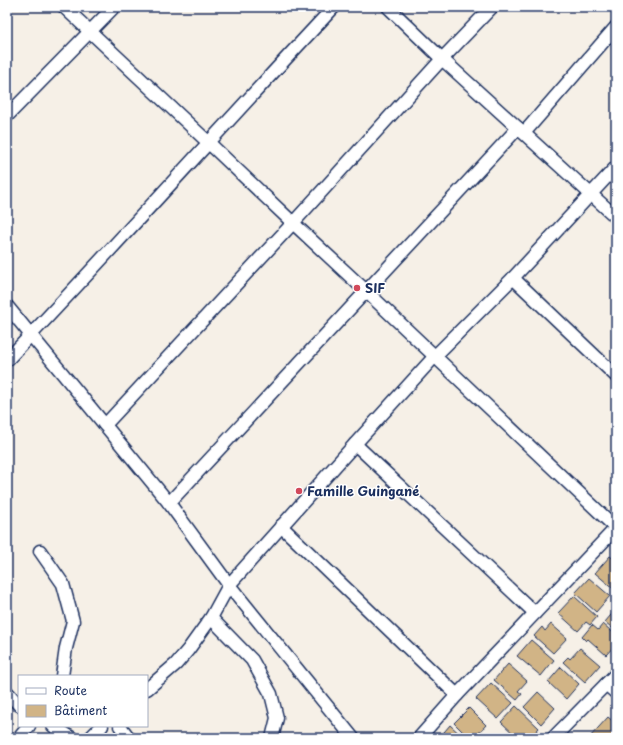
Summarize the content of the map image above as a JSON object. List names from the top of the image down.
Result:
{
  "places": ["SIF", "Famille Guingané"],
  "legend": ["Route", "Bâtiment"]
}
